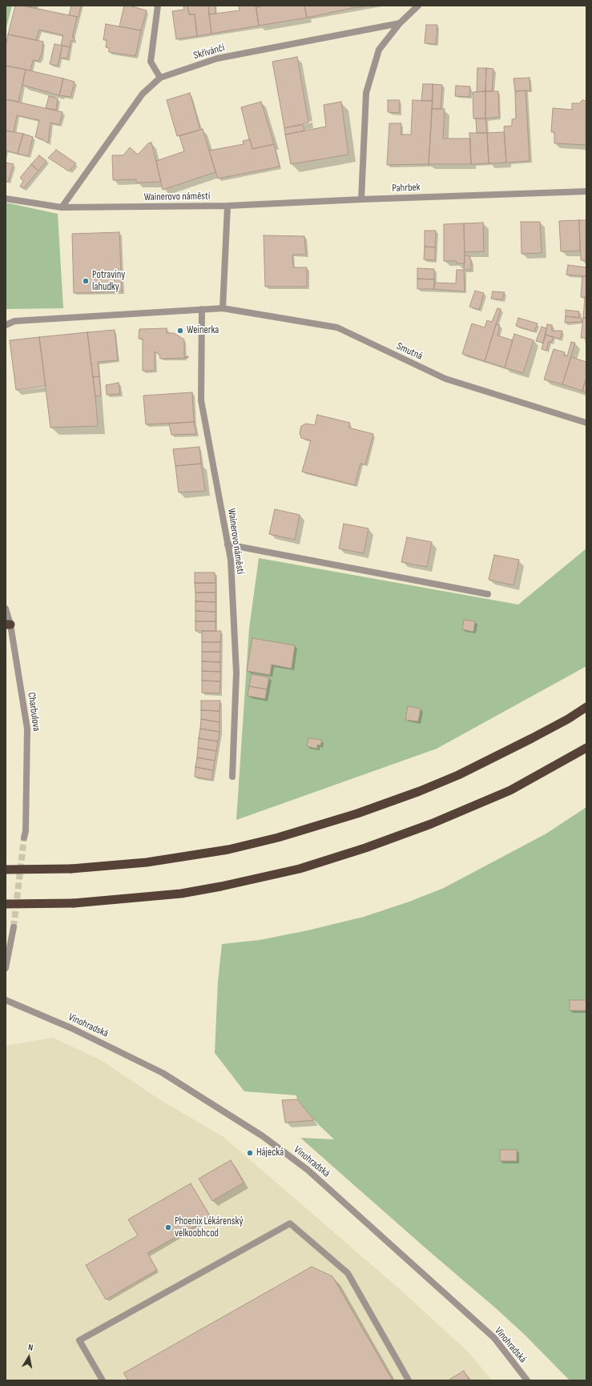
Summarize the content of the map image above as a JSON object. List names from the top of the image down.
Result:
{
  "streets": {
    "street": [
      "Skřivánčí",
      "Pahrbek",
      "Wainerovo náměstí",
      "Smutná",
      "Charbulova",
      "Vinohradská"
    ]
  },
  "crossings": [
    ["Skřivánčí", "Wainerovo náměstí"],
    ["Pahrbek", "Wainerovo náměstí"]
  ],
  "places": [
    "Potraviny lahudky",
    "Weinerka",
    "Hájecká",
    "Phoenix Lékárenský velkoobhcod"
  ],
  "north": "top"
}
